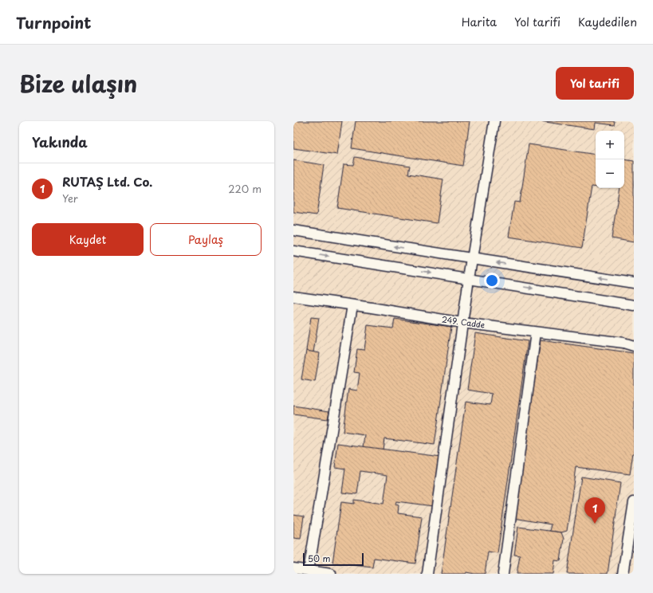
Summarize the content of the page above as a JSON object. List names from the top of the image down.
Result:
{
  "streets": {
    "street": ["249. Cadde"]
  },
  "scale_bar": "50 m",
  "page": {
    "header": "Turnpoint",
    "nav": ["Harita", "Yol tarifi", "Kaydedilen"],
    "title": "Bize ulaşın",
    "buttons": [
      "Yol tarifi",
      ["Kaydet", "Paylaş"]
    ],
    "heading": "Yakında",
    "map_buttons": ["+", "−"],
    "list": [
      {
        "mark": "1",
        "name": "RUTAŞ Ltd. Co.",
        "note": "Yer",
        "value": "220 m"
      }
    ],
    "pins": "1",
    "scale": "50 m"
  }
}
